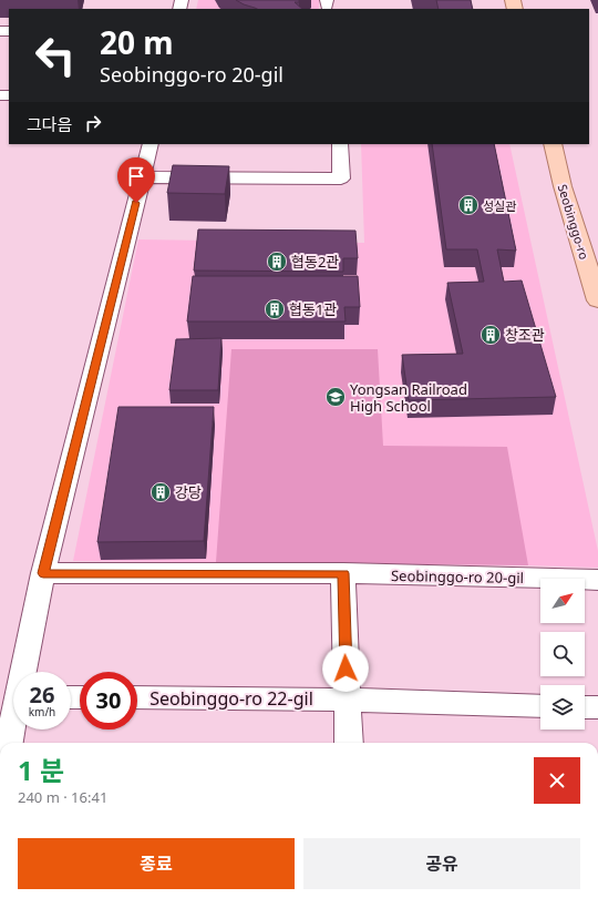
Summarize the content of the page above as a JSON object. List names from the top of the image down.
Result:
{
  "streets": {
    "main road": ["Seobinggo-ro"],
    "street": ["Seobinggo-ro 20-gil", "Seobinggo-ro 22-gil"]
  },
  "places": {
    "building": [
      "성실관",
      "협동2관",
      "협동1관",
      "창조관",
      "강당"
    ],
    "school or university": ["Yongsan Railroad High School"]
  },
  "north": "top right",
  "page": {
    "turn": ["20 m", "Seobinggo-ro 20-gil"],
    "then": "그다음",
    "speed": "26 km/h",
    "limit": "30",
    "heading": ["1 분", "240 m · 16:41"],
    "buttons": ["종료", "공유"]
  }
}
